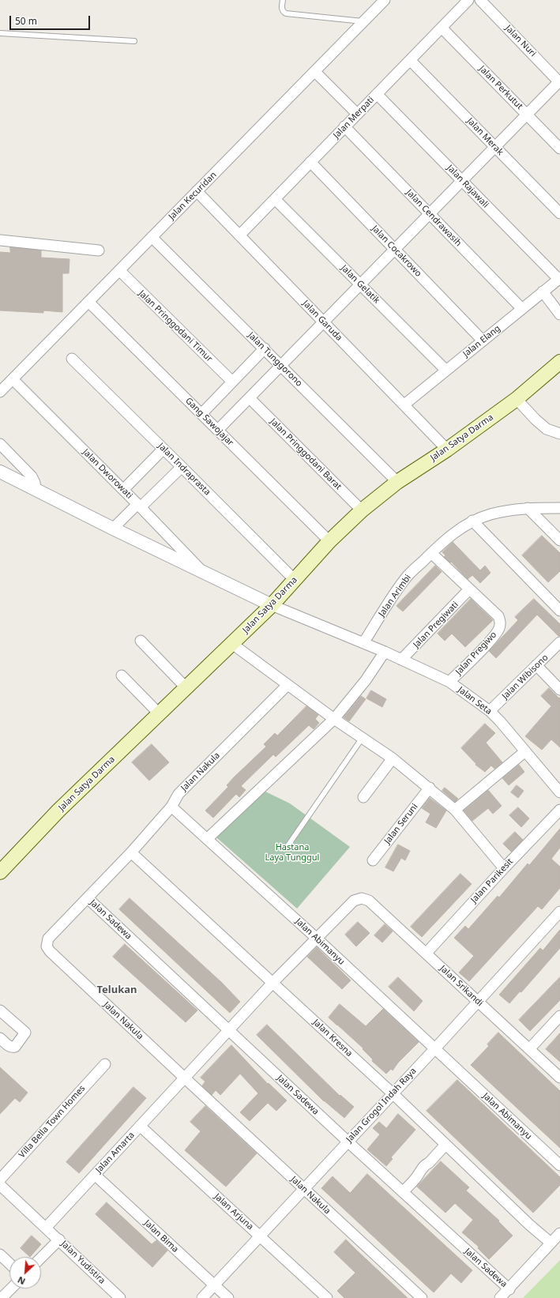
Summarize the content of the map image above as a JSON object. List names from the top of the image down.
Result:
{
  "streets": {
    "main road": ["Jalan Satya Darma"],
    "street": [
      "Jalan Nuri",
      "Jalan Perkutut",
      "Jalan Merpati",
      "Jalan Merak",
      "Jalan Rajawali",
      "Jalan Kecuridan",
      "Jalan Cendrawasih",
      "Jalan Cocakrowo",
      "Jalan Gelatik",
      "Jalan Garuda",
      "Jalan Pringgodani Timur",
      "Jalan Elang",
      "Jalan Tunggorono",
      "Gang Sawojajar",
      "Jalan Pringgodani Barat",
      "Jalan Indraprasta",
      "Jalan Dworowati",
      "Jalan Arimbi",
      "Jalan Pregiwati",
      "Jalan Pregiwo",
      "Jalan Wibisono",
      "Jalan Seta",
      "Jalan Nakula",
      "Jalan Seruni",
      "Jalan Parikesit",
      "Jalan Sadewa",
      "Jalan Abimanyu",
      "Jalan Srikandi",
      "Jalan Kresna",
      "Jalan Grogol Indah Raya",
      "Villa Bella Town Homes",
      "Jalan Amarta",
      "Jalan Arjuna",
      "Jalan Bima",
      "Jalan Yudistira"
    ]
  },
  "crossings": [
    ["Jalan Perkutut", "Jalan Merpati"],
    ["Jalan Merpati", "Jalan Merak"],
    ["Jalan Merpati", "Jalan Rajawali"],
    ["Jalan Merpati", "Jalan Cendrawasih"],
    ["Jalan Merpati", "Jalan Cocakrowo"],
    ["Jalan Merpati", "Jalan Gelatik"],
    ["Jalan Merpati", "Jalan Garuda"],
    ["Jalan Rajawali", "Jalan Elang"],
    ["Jalan Kecuridan", "Jalan Garuda"],
    ["Jalan Kecuridan", "Jalan Pringgodani Timur"],
    ["Jalan Kecuridan", "Jalan Tunggorono"],
    ["Jalan Kecuridan", "Gang Sawojajar"],
    ["Jalan Kecuridan", "Jalan Dworowati"],
    ["Jalan Cendrawasih", "Jalan Elang"],
    ["Jalan Cocakrowo", "Jalan Elang"],
    ["Jalan Gelatik", "Jalan Elang"],
    ["Jalan Garuda", "Jalan Elang"],
    ["Jalan Garuda", "Jalan Satya Darma"],
    ["Jalan Tunggorono", "Jalan Satya Darma"],
    ["Gang Sawojajar", "Jalan Satya Darma"],
    ["Jalan Satya Darma", "Jalan Pringgodani Barat"],
    ["Jalan Satya Darma", "Jalan Indraprasta"],
    ["Jalan Satya Darma", "Jalan Seta"],
    ["Jalan Arimbi", "Jalan Seta"],
    ["Jalan Pregiwati", "Jalan Pregiwo"],
    ["Jalan Pregiwati", "Jalan Seta"],
    ["Jalan Pregiwo", "Jalan Seta"],
    ["Jalan Wibisono", "Jalan Seta"],
    ["Jalan Nakula", "Jalan Sadewa"],
    ["Jalan Nakula", "Jalan Abimanyu"],
    ["Jalan Nakula", "Jalan Kresna"],
    ["Jalan Nakula", "Jalan Grogol Indah Raya"],
    ["Jalan Nakula", "Jalan Amarta"],
    ["Jalan Parikesit", "Jalan Srikandi"],
    ["Jalan Sadewa", "Jalan Grogol Indah Raya"],
    ["Jalan Sadewa", "Jalan Amarta"],
    ["Jalan Abimanyu", "Jalan Grogol Indah Raya"],
    ["Jalan Abimanyu", "Jalan Amarta"],
    ["Jalan Srikandi", "Jalan Grogol Indah Raya"],
    ["Jalan Srikandi", "Jalan Amarta"],
    ["Jalan Kresna", "Jalan Grogol Indah Raya"],
    ["Jalan Kresna", "Jalan Amarta"],
    ["Jalan Grogol Indah Raya", "Jalan Arjuna"],
    ["Jalan Grogol Indah Raya", "Jalan Bima"],
    ["Jalan Amarta", "Jalan Arjuna"],
    ["Jalan Amarta", "Jalan Bima"],
    ["Jalan Amarta", "Jalan Yudistira"]
  ],
  "districts": ["Telukan"],
  "parks": ["Hastana Laya Tunggul"],
  "scale_bar": "50 m",
  "north": "bottom left"
}
